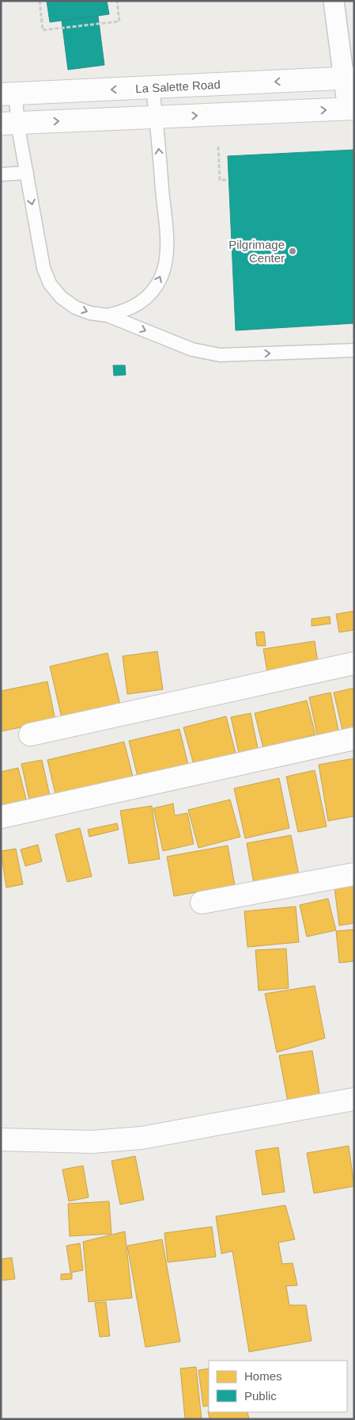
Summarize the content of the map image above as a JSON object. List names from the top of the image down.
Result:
{
  "streets": {
    "street": ["La Salette Road"]
  },
  "places": ["Pilgrimage Center"],
  "legend": ["Homes", "Public"]
}
